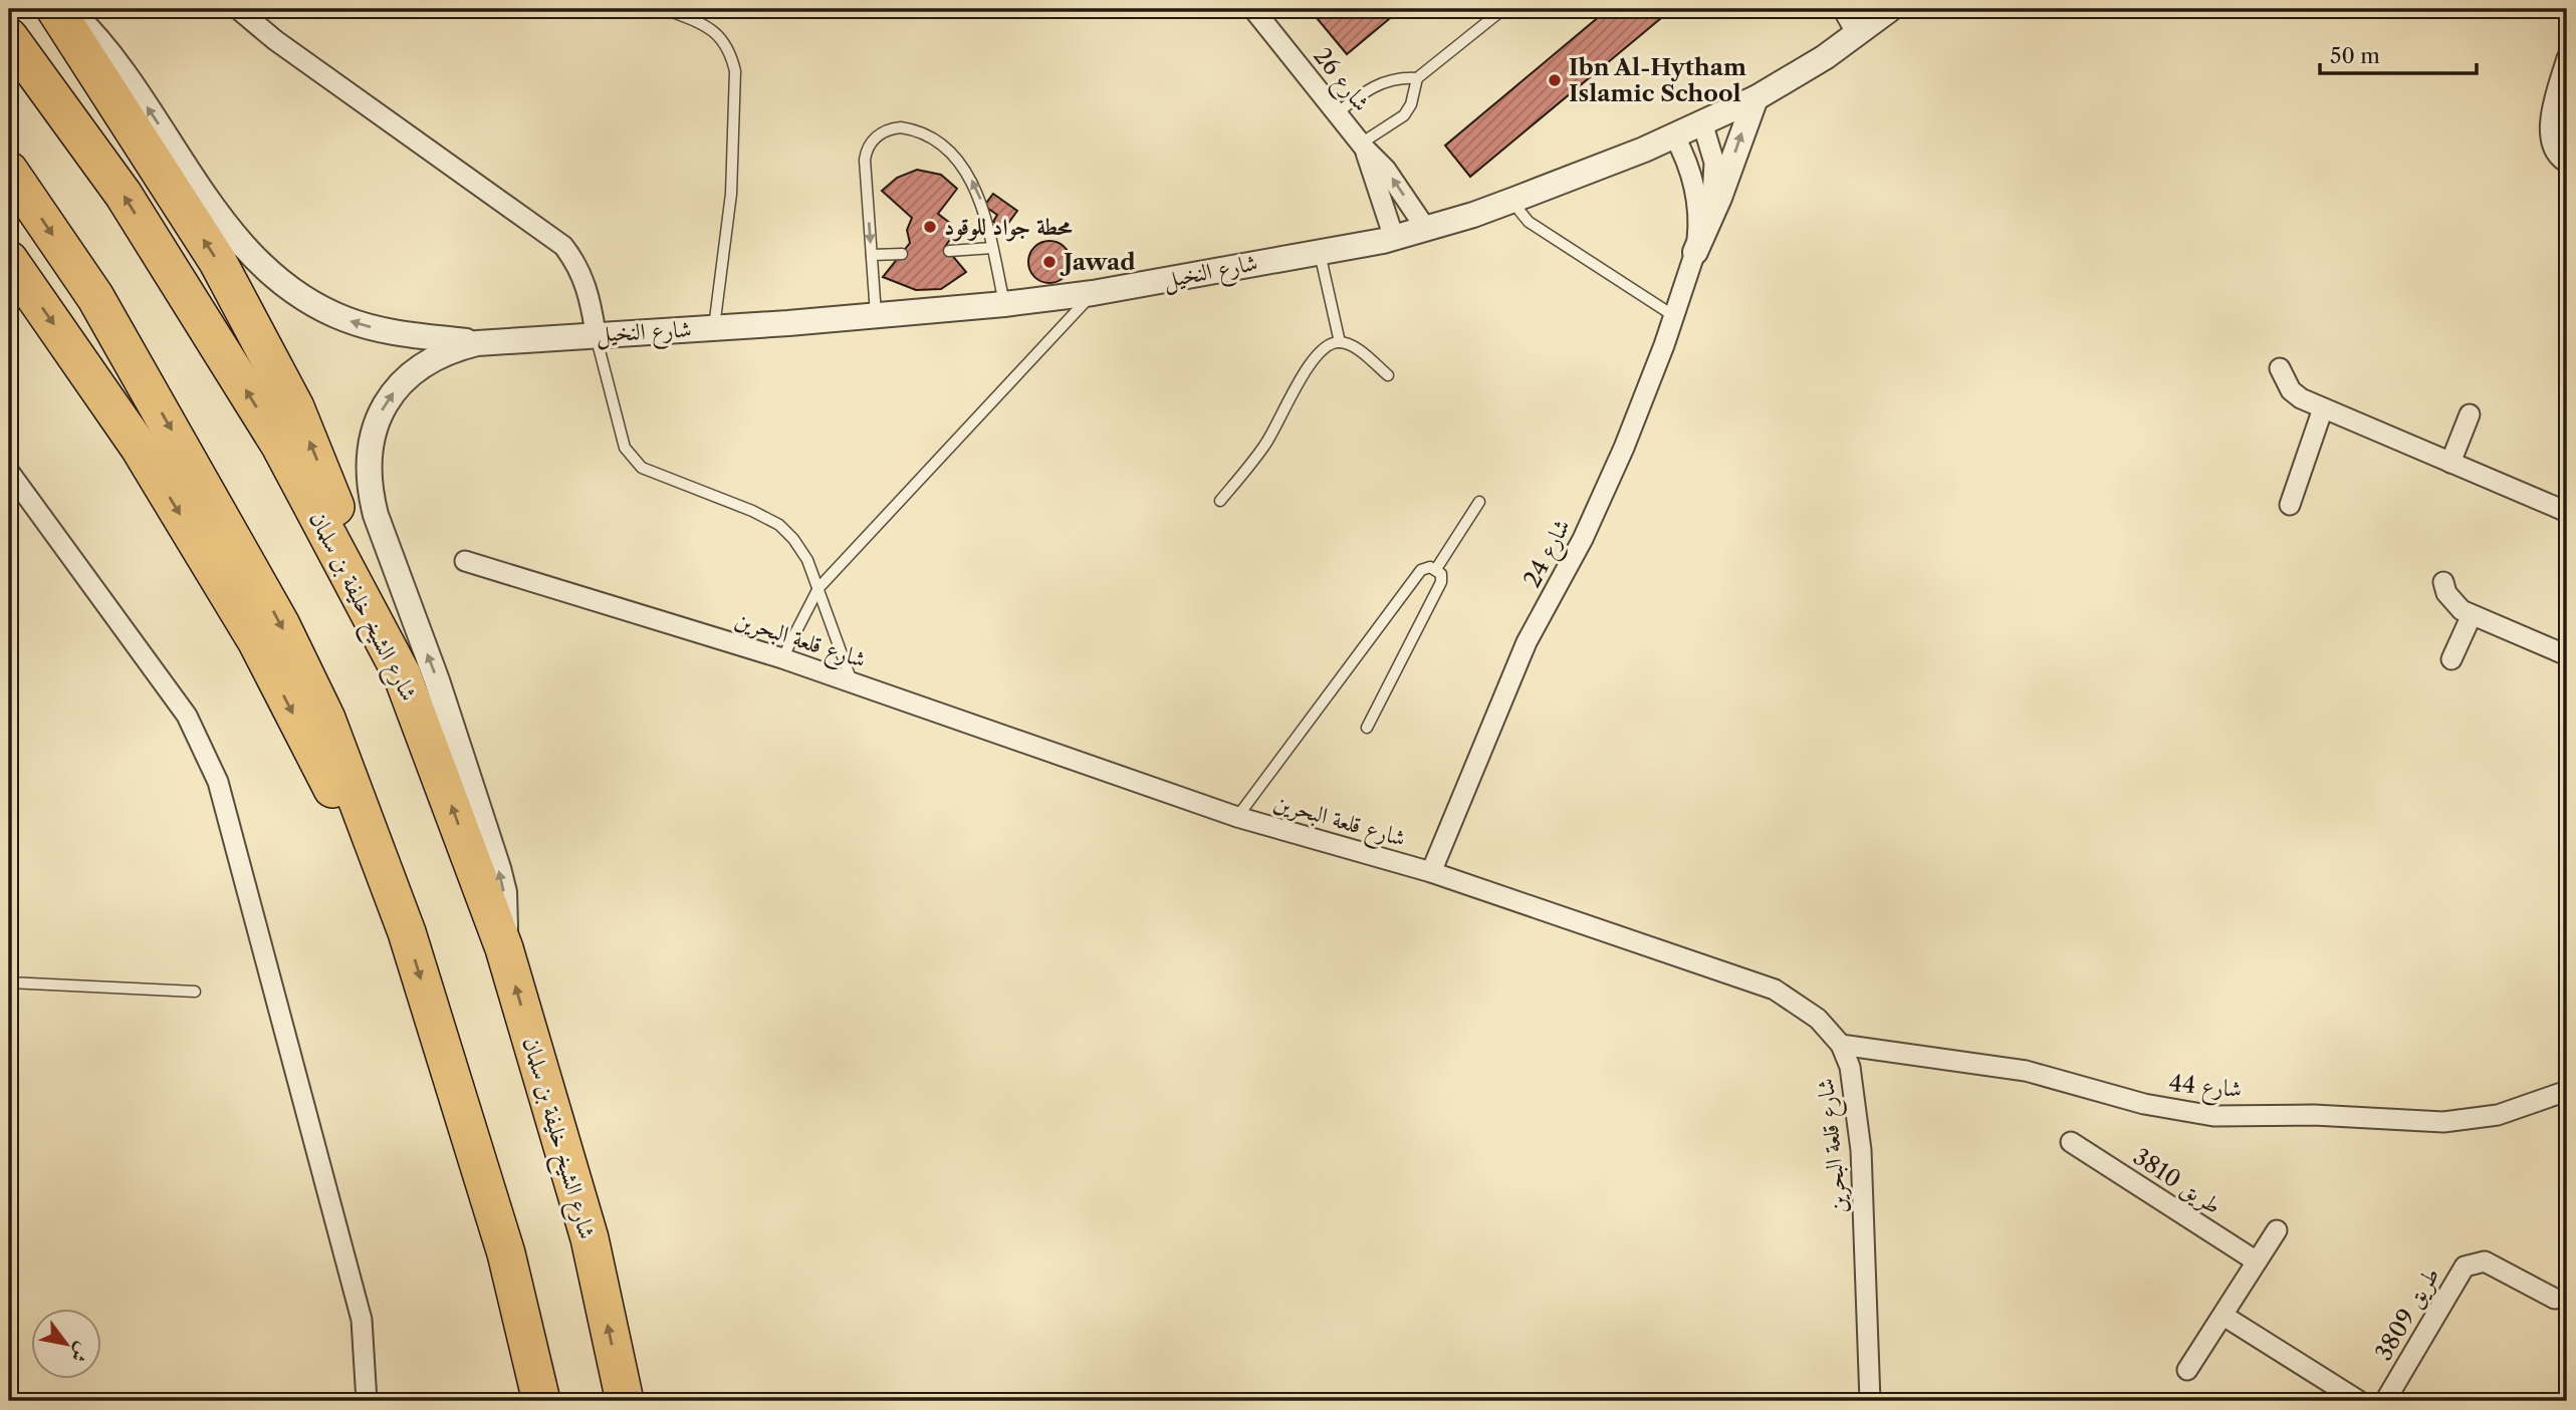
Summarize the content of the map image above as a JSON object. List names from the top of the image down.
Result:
{
  "streets": {
    "highway": ["شارع الشيخ خليفة بن سلمان"],
    "street": [
      "شارع 26",
      "شارع النخيل",
      "شارع 24",
      "شارع قلعة البحرين",
      "شارع 44",
      "طريق 3810",
      "طريق 3809"
    ]
  },
  "crossings": [
    ["شارع 26", "شارع النخيل"],
    ["شارع النخيل", "شارع 24"],
    ["شارع النخيل", "شارع الشيخ خليفة بن سلمان"],
    ["شارع 24", "شارع قلعة البحرين"],
    ["شارع قلعة البحرين", "شارع 44"]
  ],
  "one_way": ["شارع النخيل"],
  "places": ["Ibn Al-Hytham Islamic School", "محطة جواد للوقود", "Jawad"],
  "scale_bar": "50 m",
  "north": "bottom right"
}
